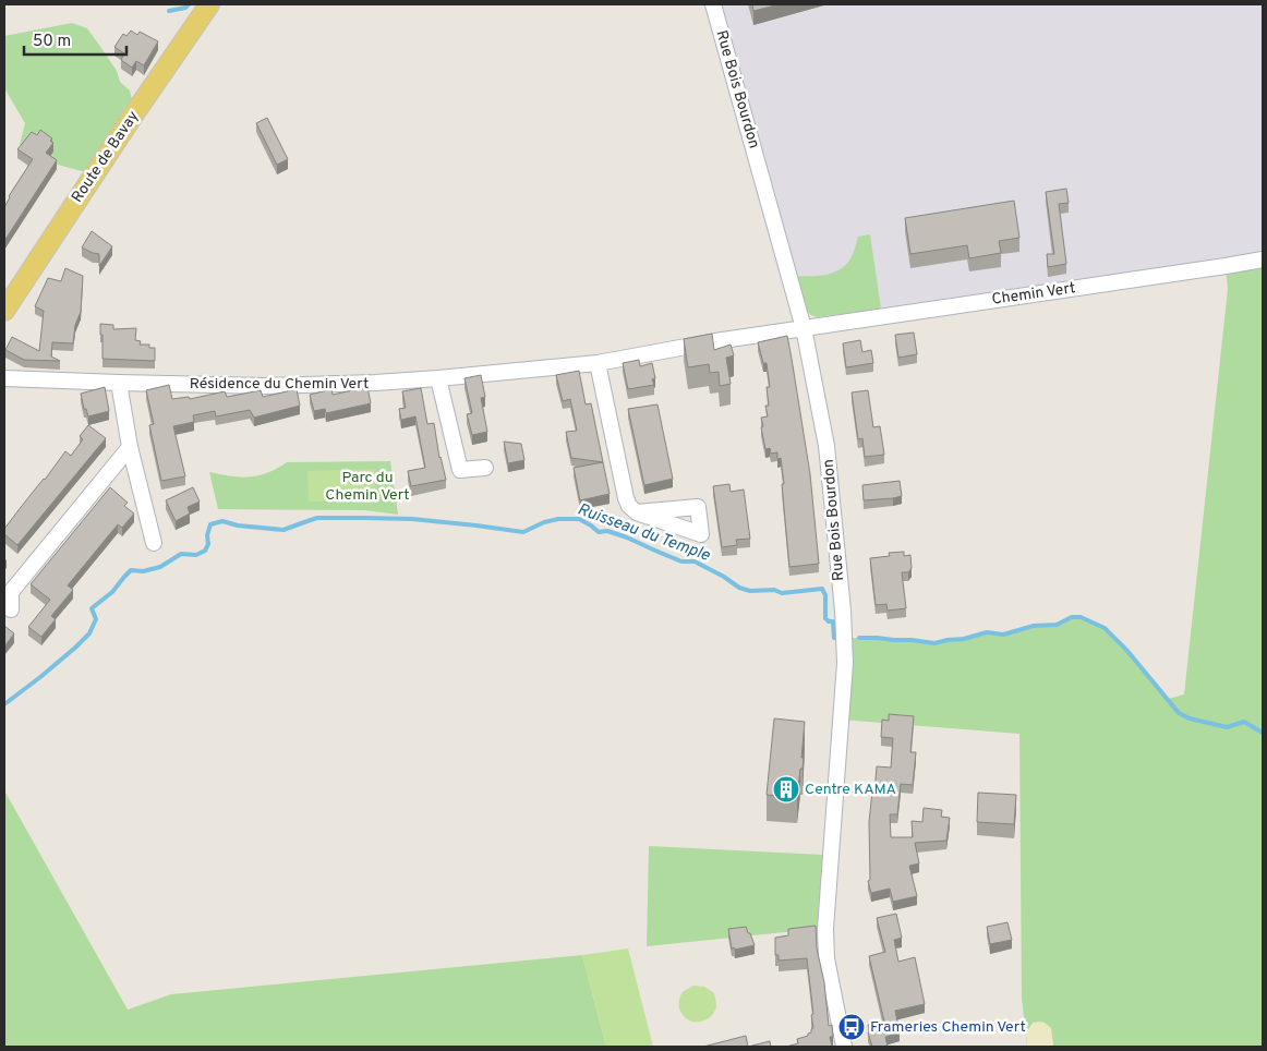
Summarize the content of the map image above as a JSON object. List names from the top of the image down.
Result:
{
  "streets": {
    "main road": ["Route de Bavay"],
    "street": ["Rue Bois Bourdon", "Chemin Vert", "Résidence du Chemin Vert"]
  },
  "crossings": [
    ["Rue Bois Bourdon", "Chemin Vert"],
    ["Rue Bois Bourdon", "Résidence du Chemin Vert"],
    ["Chemin Vert", "Résidence du Chemin Vert"]
  ],
  "water": ["Ruisseau du Temple"],
  "parks": ["Parc du Chemin Vert"],
  "places": {
    "building": ["Centre KAMA"],
    "bus stop": ["Frameries Chemin Vert"]
  },
  "scale_bar": "50 m"
}
